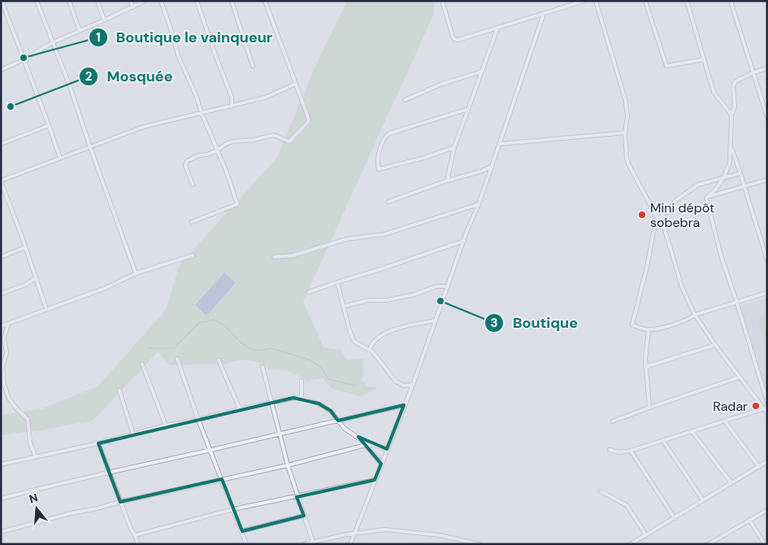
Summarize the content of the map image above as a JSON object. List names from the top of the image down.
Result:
{
  "places": [
    "Boutique le vainqueur",
    "Mosquée",
    "Mini dépôt sobebra",
    "Boutique",
    "Radar"
  ],
  "north": "top"
}
